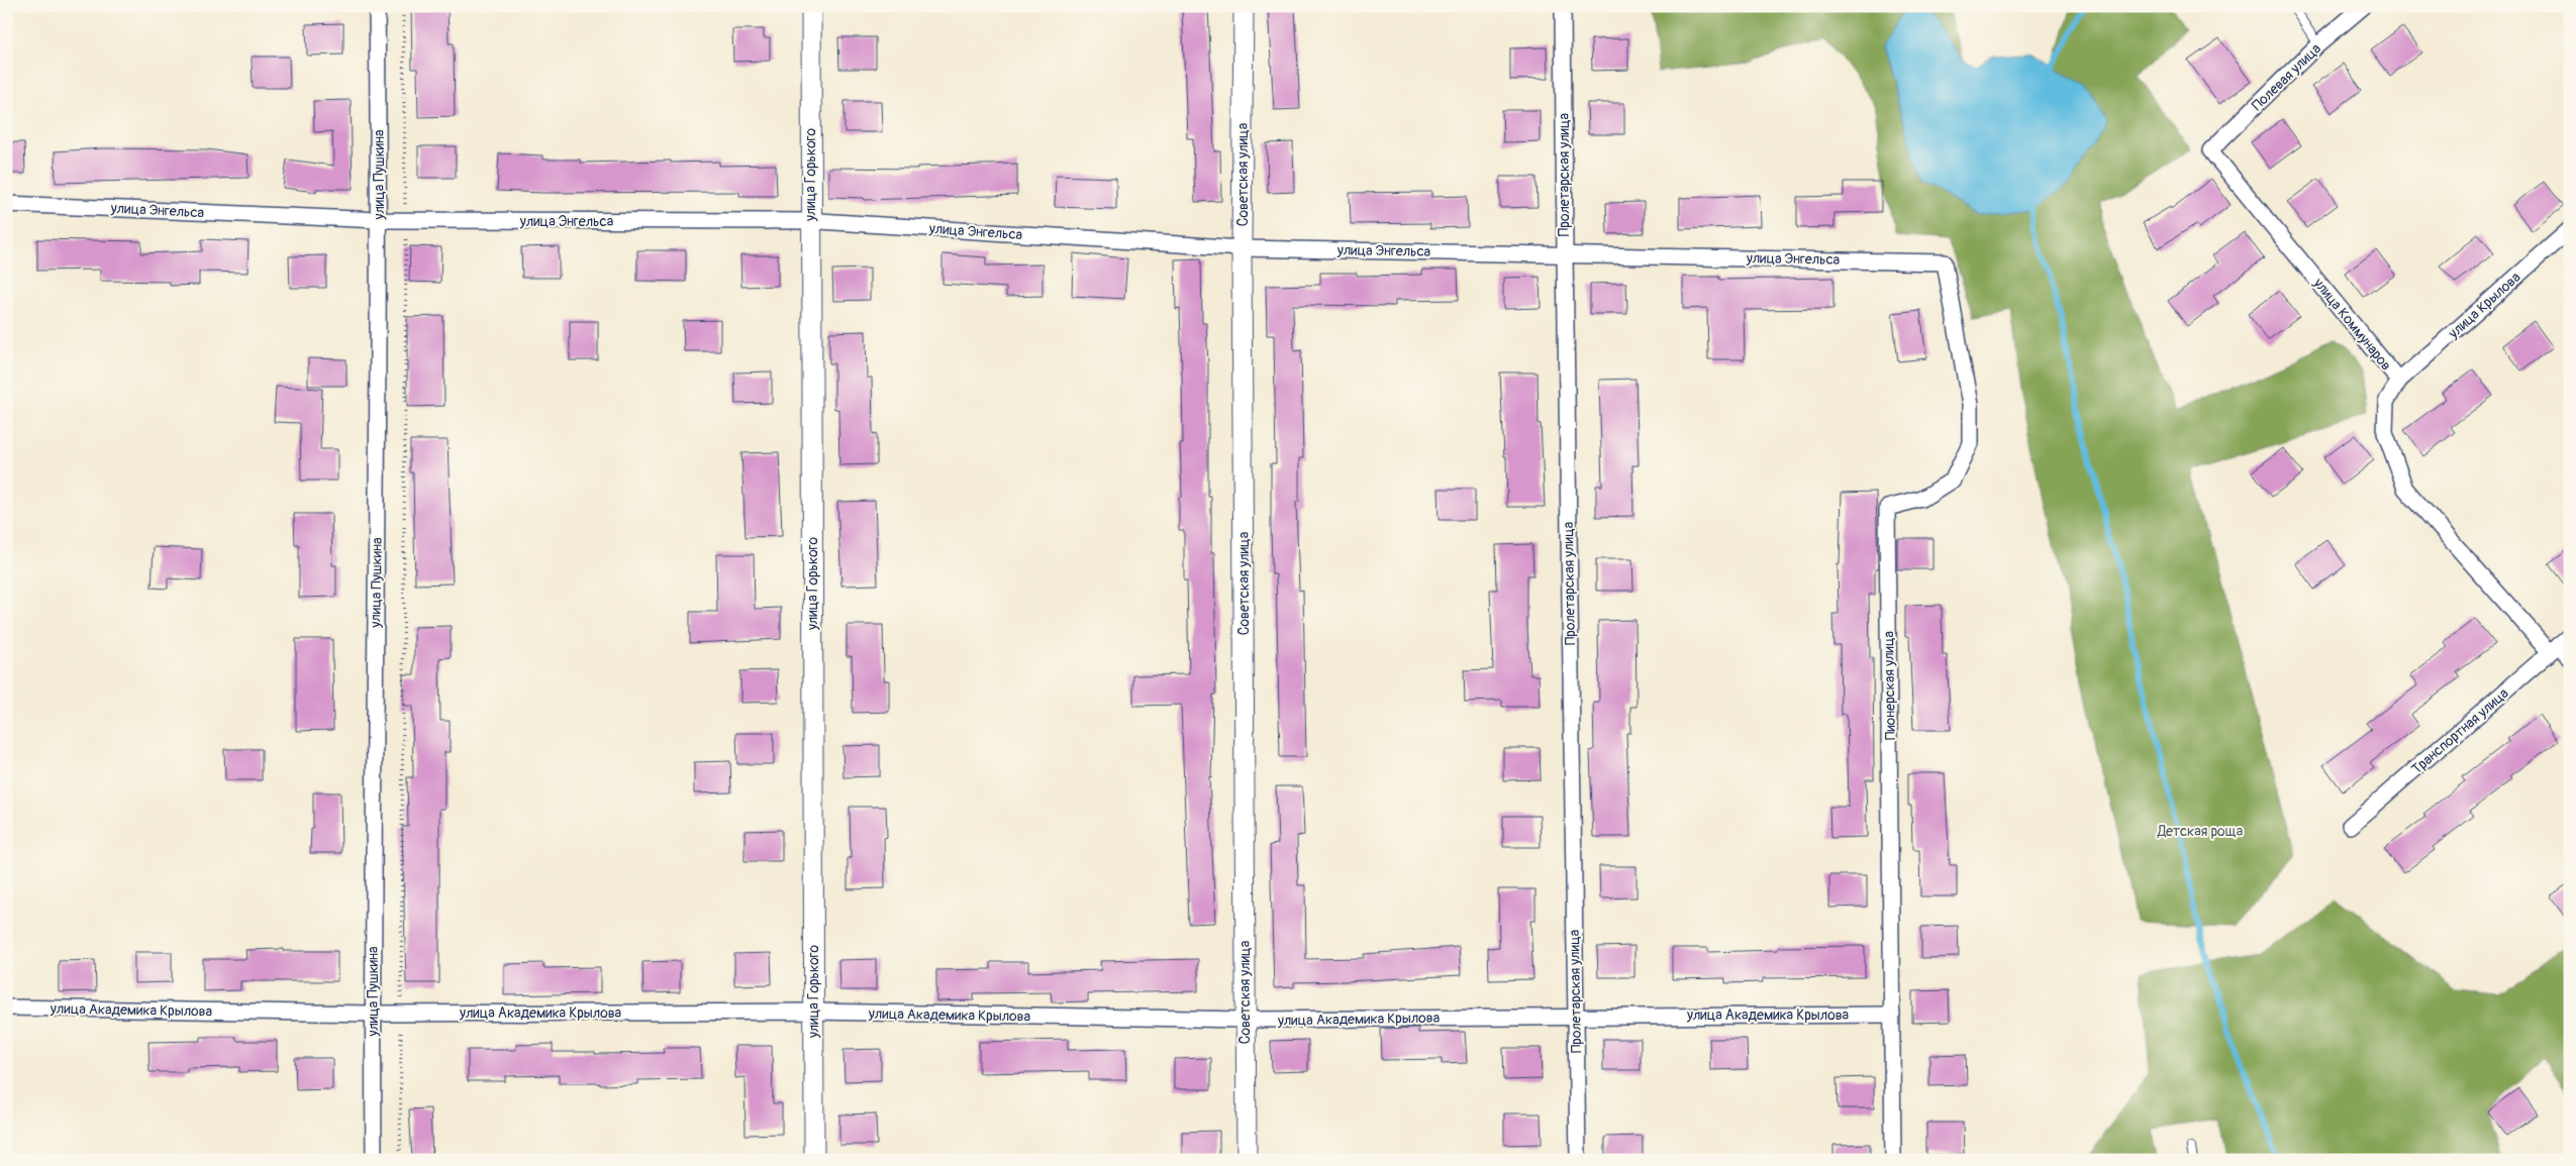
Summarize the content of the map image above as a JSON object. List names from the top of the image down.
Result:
{
  "streets": {
    "street": [
      "Полевая улица",
      "улица Пушкина",
      "улица Горького",
      "Советская улица",
      "Пролетарская улица",
      "улица Энгельса",
      "улица Крылова",
      "улица Коммунаров",
      "Пионерская улица",
      "Транспортная улица",
      "улица Академика Крылова"
    ]
  },
  "crossings": [
    ["Полевая улица", "улица Коммунаров"],
    ["улица Пушкина", "улица Энгельса"],
    ["улица Пушкина", "улица Академика Крылова"],
    ["улица Горького", "улица Энгельса"],
    ["улица Горького", "улица Академика Крылова"],
    ["Советская улица", "улица Энгельса"],
    ["Советская улица", "улица Академика Крылова"],
    ["Пролетарская улица", "улица Энгельса"],
    ["Пролетарская улица", "улица Академика Крылова"],
    ["улица Энгельса", "Пионерская улица"],
    ["улица Крылова", "улица Коммунаров"],
    ["улица Коммунаров", "Транспортная улица"],
    ["Пионерская улица", "улица Академика Крылова"]
  ],
  "parks": ["Детская роща"]
}
